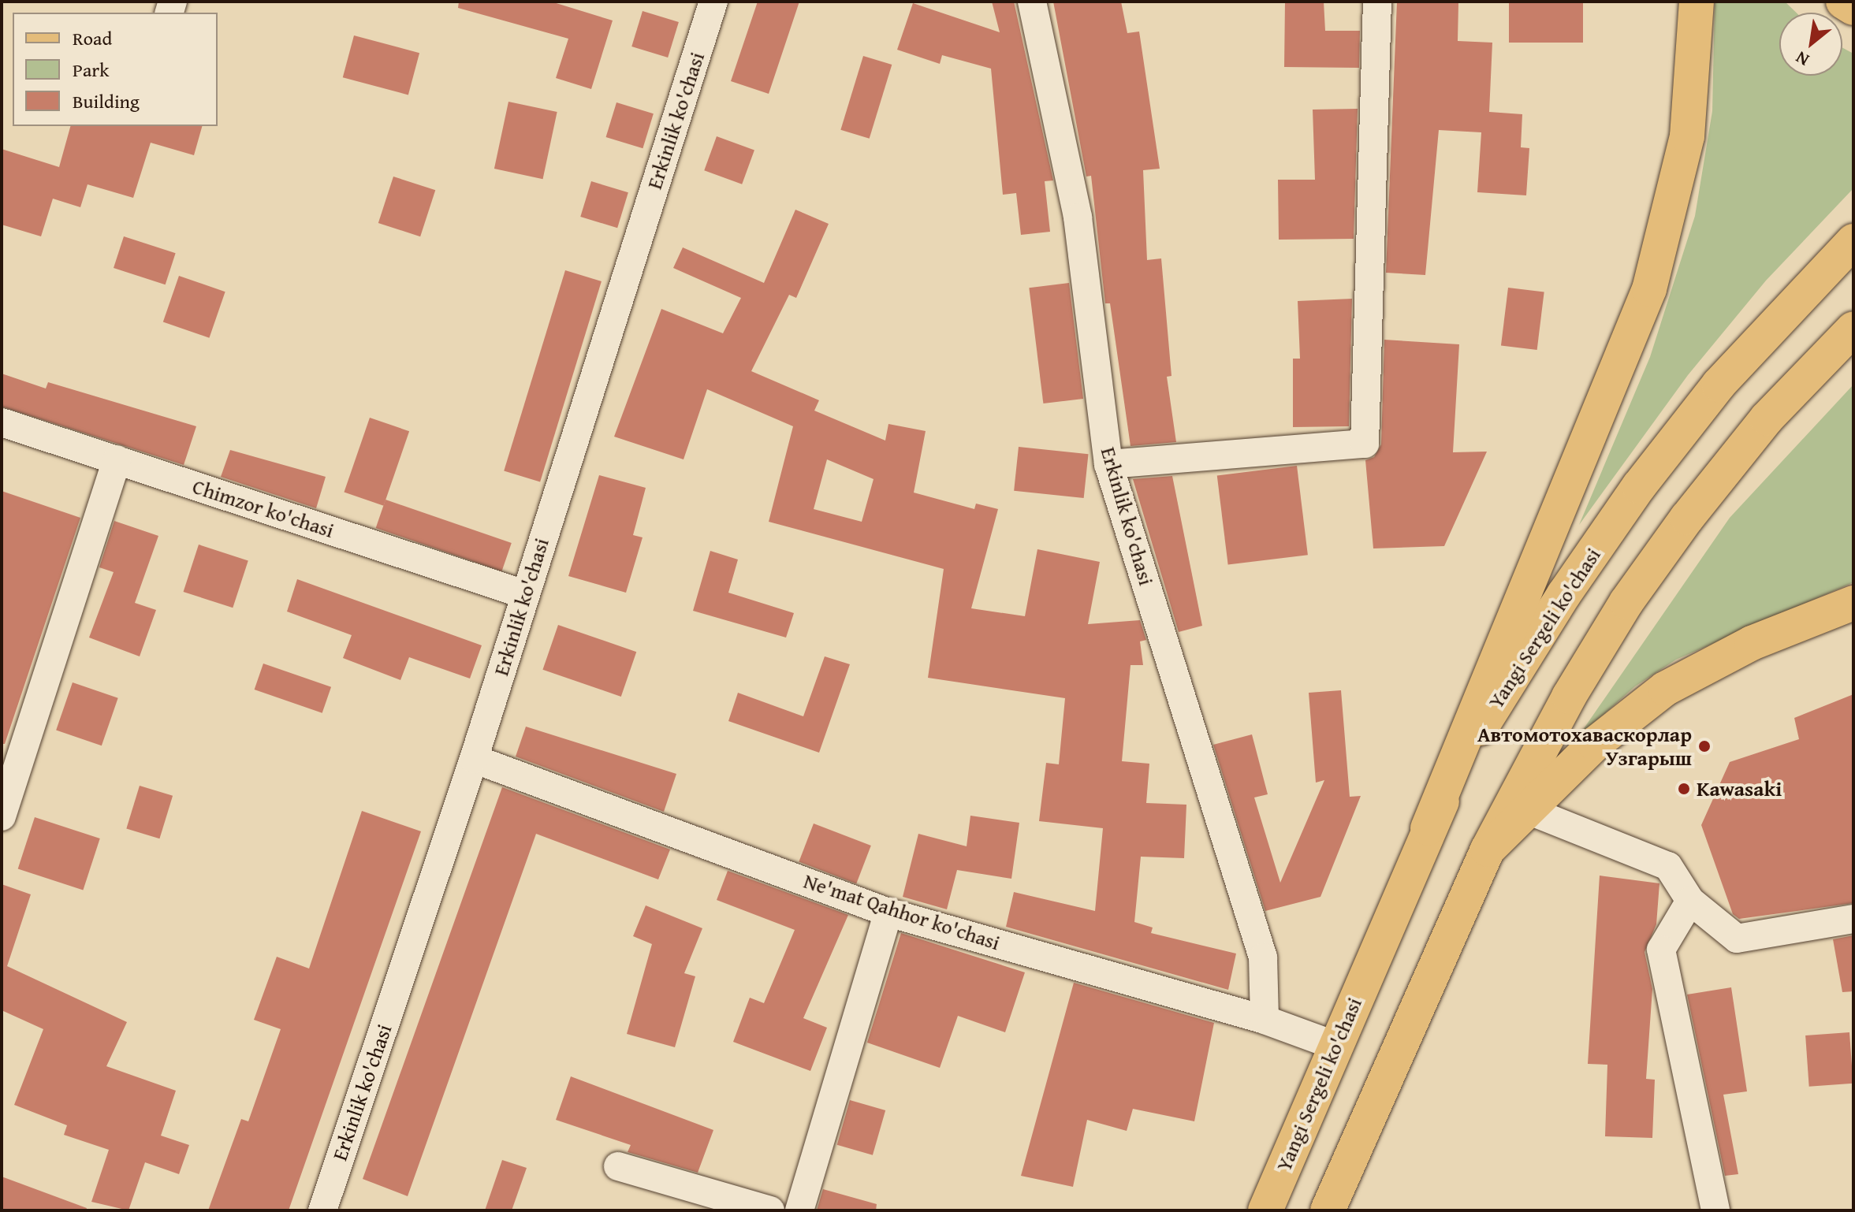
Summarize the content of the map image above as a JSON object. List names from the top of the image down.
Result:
{
  "streets": {
    "main road": ["Yangi Sergeli ko'chasi"],
    "street": ["Erkinlik ko'chasi", "Chimzor ko'chasi", "Ne'mat Qahhor ko'chasi"]
  },
  "crossings": [
    ["Erkinlik ko'chasi", "Chimzor ko'chasi"],
    ["Erkinlik ko'chasi", "Ne'mat Qahhor ko'chasi"],
    ["Yangi Sergeli ko'chasi", "Ne'mat Qahhor ko'chasi"]
  ],
  "places": ["Автомотохаваскорлар Узгарыш", "Kawasaki"],
  "legend": ["Road", "Park", "Building"],
  "north": "bottom left"
}
